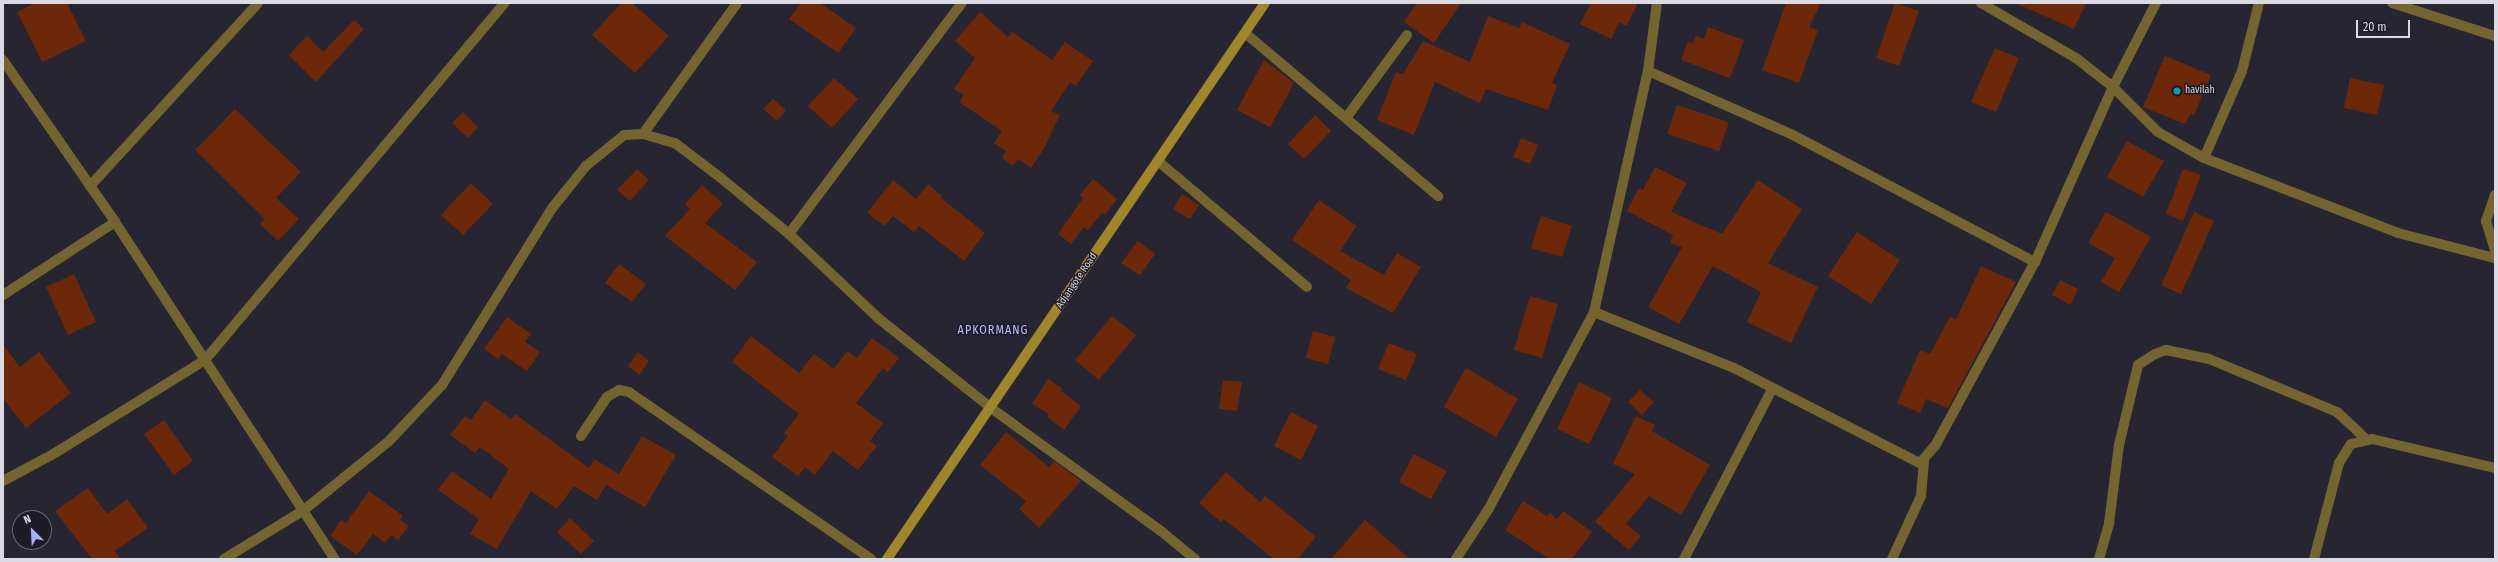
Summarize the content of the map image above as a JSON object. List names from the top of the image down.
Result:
{
  "streets": {
    "street": ["Adjangote Road"]
  },
  "districts": ["APKORMANG"],
  "places": ["havilah"],
  "scale_bar": "20 m",
  "north": "top left"
}
